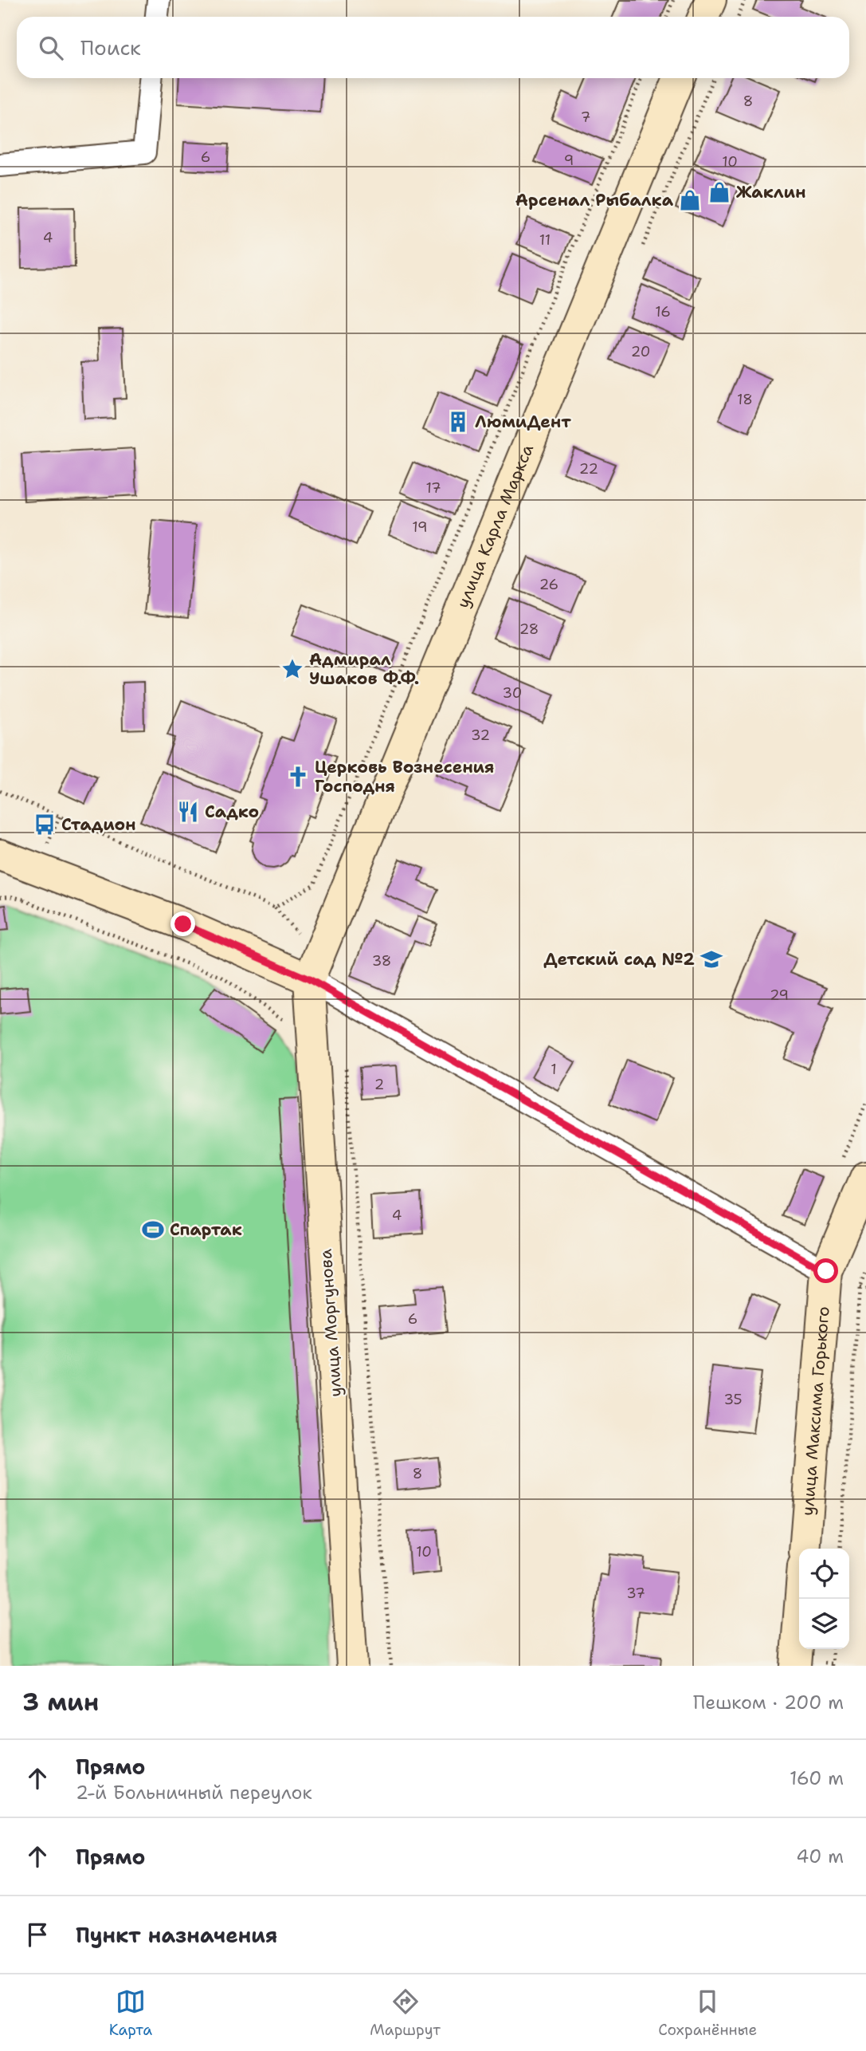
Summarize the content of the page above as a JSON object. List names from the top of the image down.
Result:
{
  "streets": {
    "main road": ["улица Карла Маркса", "улица Моргунова", "улица Максима Горького"]
  },
  "crossings": [
    ["улица Карла Маркса", "улица Моргунова"]
  ],
  "places": {
    "shop": ["Жаклин", "Арсенал Рыбалка"],
    "building": ["ЛюмиДент"],
    "place": ["Адмирал Ушаков Ф.Ф."],
    "church": ["Церковь Вознесения Господня"],
    "restaurant": ["Садко"],
    "bus stop": ["Стадион"],
    "school or university": ["Детский сад №2"],
    "sports": ["Спартак"]
  },
  "house_numbers": [
    "8",
    "7",
    "6",
    "9",
    "10",
    "4",
    "11",
    "16",
    "20",
    "18",
    "22",
    "17",
    "19",
    "26",
    "28",
    "30",
    "32",
    "38",
    "29",
    "1",
    "2",
    "4",
    "6",
    "35",
    "8",
    "10",
    "37"
  ],
  "page": {
    "search": "Поиск",
    "heading": ["3 мин", "Пешком · 200 m"],
    "list": [
      ["Прямо", "2-й Больничный переулок", "160 m"],
      ["Прямо", "40 m"],
      "Пункт назначения"
    ],
    "nav": ["Карта", "Маршрут", "Сохранённые"]
  }
}
